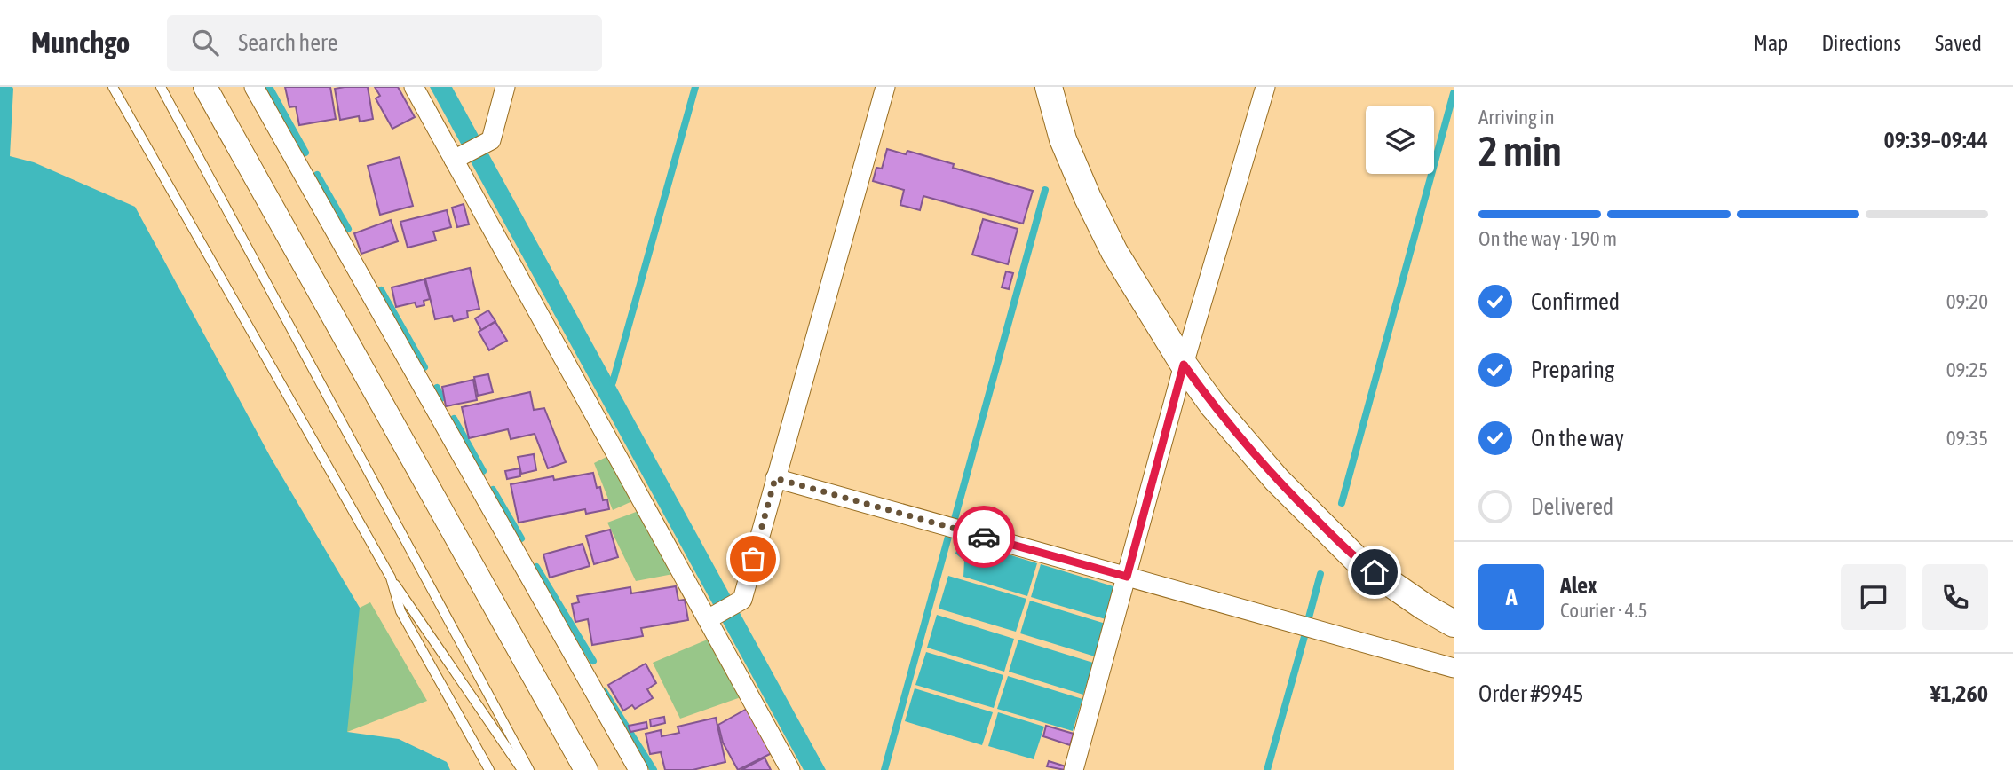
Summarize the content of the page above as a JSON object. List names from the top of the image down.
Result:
{
  "page": {
    "header": "Munchgo",
    "search": "Search here",
    "nav": ["Map", "Directions", "Saved"],
    "heading": ["2 min", "Arriving in", "09:39–09:44"],
    "panel": [
      "Alex",
      "Courier · 4.5",
      "Order #9945",
      "¥1,260"
    ],
    "bar": "On the way · 190 m",
    "list": [
      ["Confirmed", "09:20"],
      ["Preparing", "09:25"],
      ["On the way", "09:35"],
      "Delivered"
    ],
    "round": "A"
  }
}
